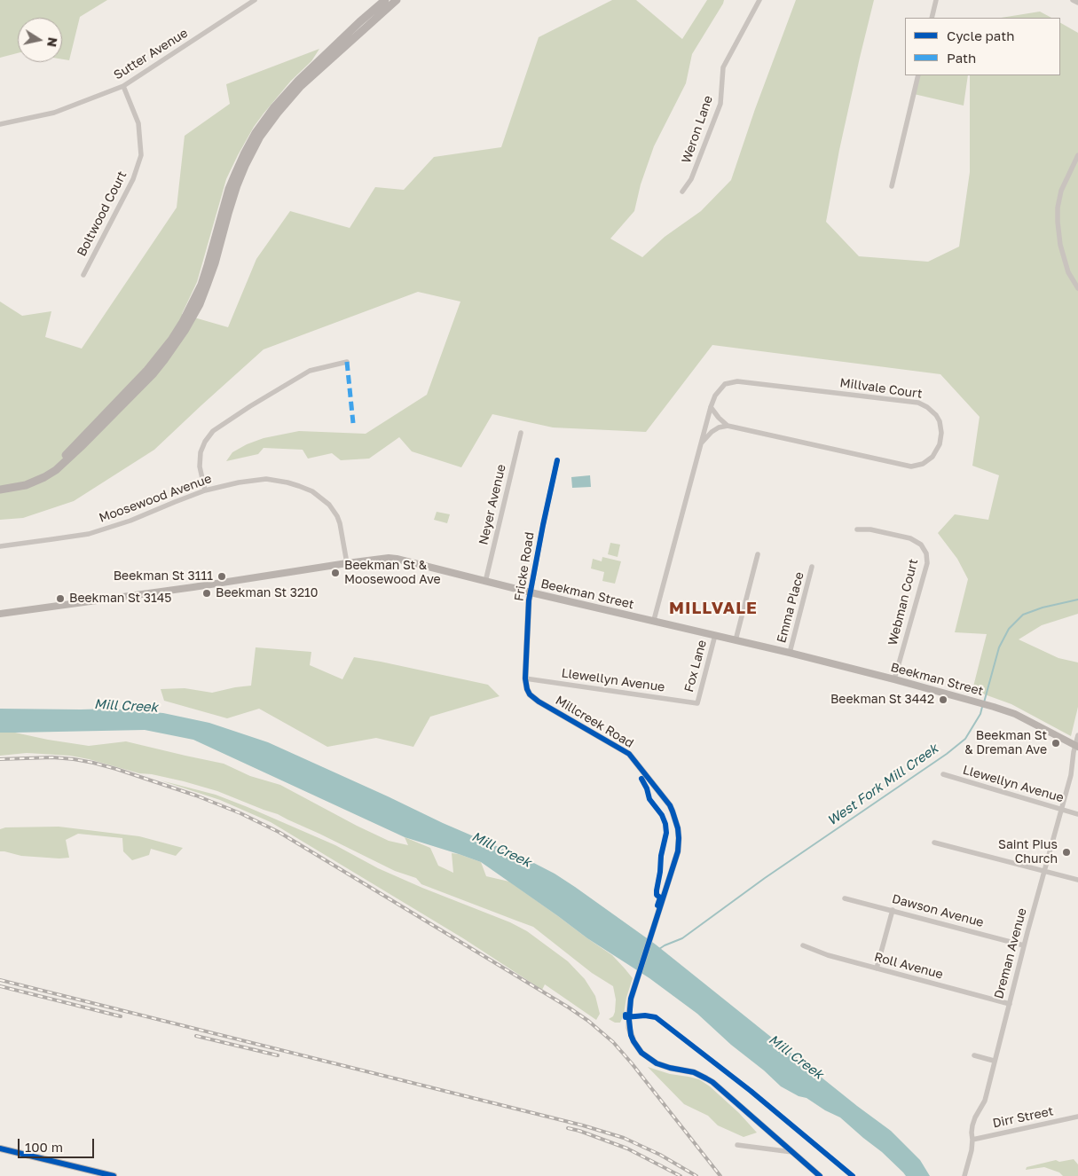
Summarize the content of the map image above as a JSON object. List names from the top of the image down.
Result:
{
  "streets": {
    "main road": ["Beekman Street"],
    "street": [
      "Sutter Avenue",
      "Weron Lane",
      "Boltwood Court",
      "Millvale Court",
      "Moosewood Avenue",
      "Neyer Avenue",
      "Fricke Road",
      "Webman Court",
      "Emma Place",
      "Fox Lane",
      "Llewellyn Avenue",
      "Millcreek Road",
      "Dawson Avenue",
      "Dreman Avenue",
      "Roll Avenue",
      "Dirr Street"
    ]
  },
  "crossings": [
    ["Sutter Avenue", "Boltwood Court"],
    ["Millvale Court", "Beekman Street"],
    ["Moosewood Avenue", "Beekman Street"],
    ["Neyer Avenue", "Beekman Street"],
    ["Fricke Road", "Beekman Street"],
    ["Fricke Road", "Llewellyn Avenue"],
    ["Fricke Road", "Millcreek Road"],
    ["Beekman Street", "Webman Court"],
    ["Beekman Street", "Emma Place"],
    ["Beekman Street", "Fox Lane"],
    ["Beekman Street", "Dreman Avenue"],
    ["Fox Lane", "Llewellyn Avenue"],
    ["Llewellyn Avenue", "Millcreek Road"],
    ["Llewellyn Avenue", "Dreman Avenue"],
    ["Dawson Avenue", "Dreman Avenue"],
    ["Dreman Avenue", "Roll Avenue"],
    ["Dreman Avenue", "Dirr Street"]
  ],
  "districts": ["MILLVALE"],
  "water": ["Mill Creek", "West Fork Mill Creek"],
  "places": [
    "Beekman St & Moosewood Ave",
    "Beekman St 3111",
    "Beekman St 3210",
    "Beekman St 3145",
    "Beekman St 3442",
    "Beekman St & Dreman Ave",
    "Saint Pius Church"
  ],
  "legend": ["Cycle path", "Path"],
  "scale_bar": "100 m",
  "north": "right"
}
